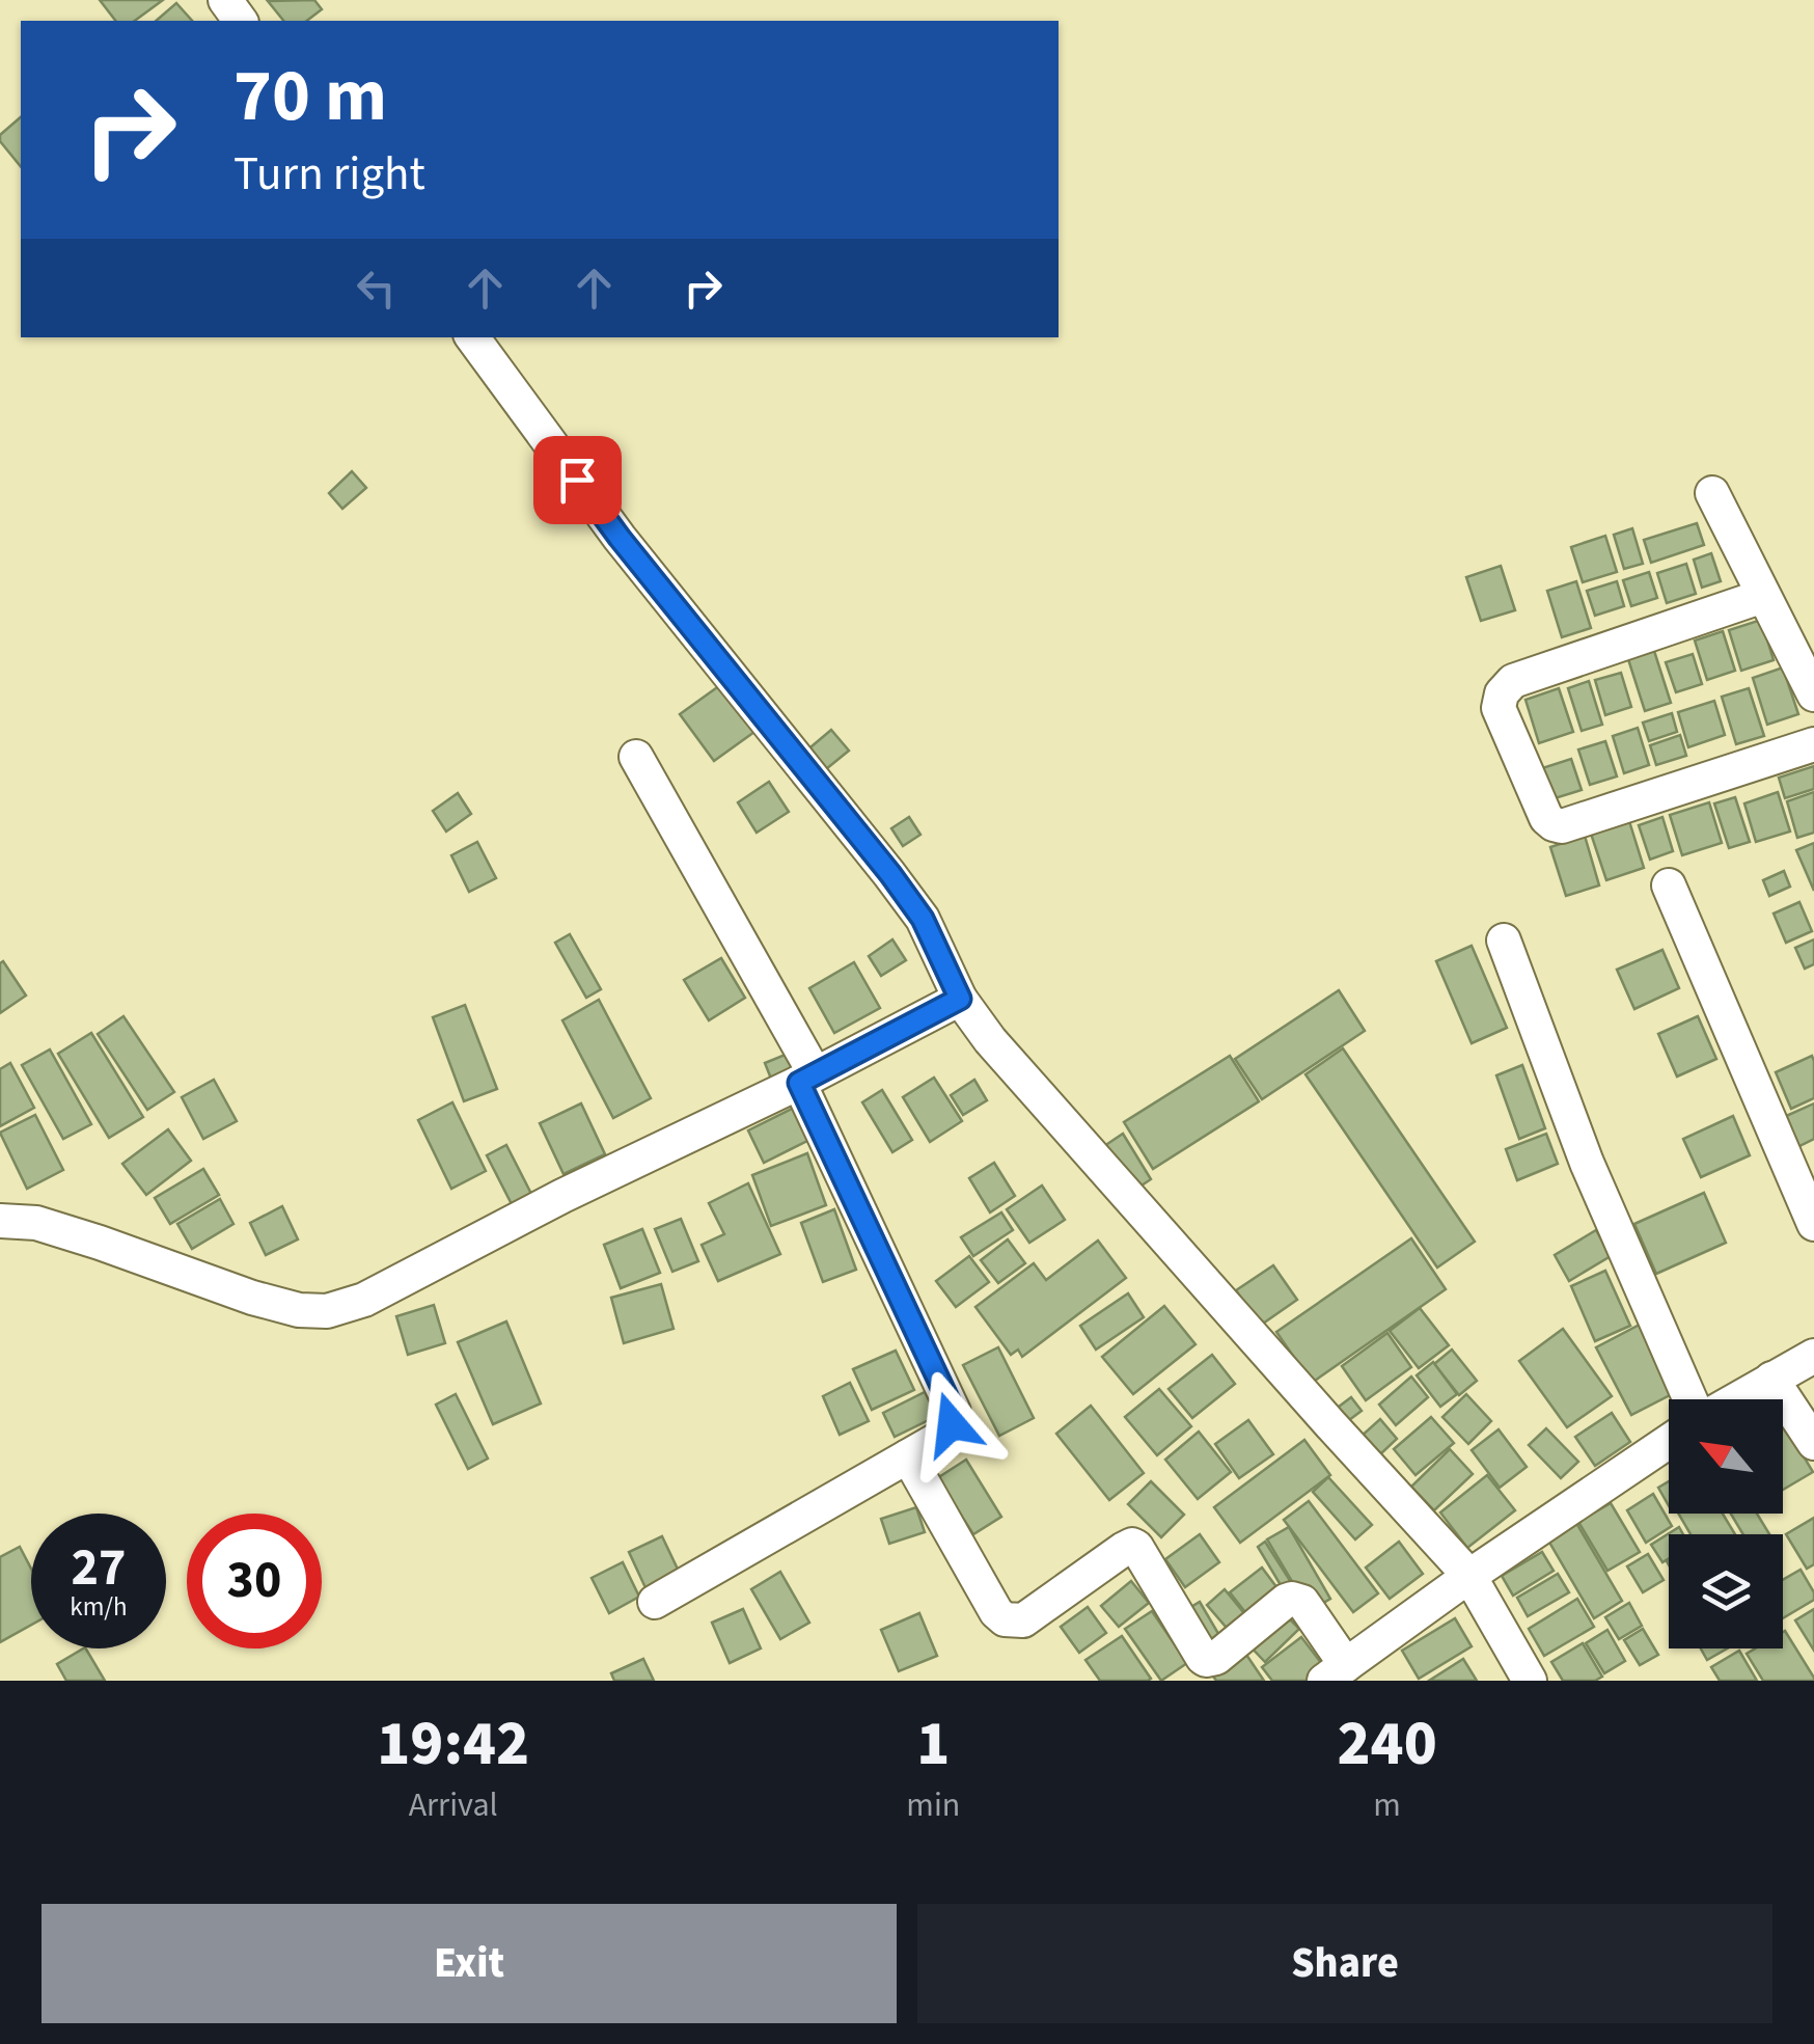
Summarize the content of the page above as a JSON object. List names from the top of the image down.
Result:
{
  "north": "top left",
  "page": {
    "turn": ["70 m", "Turn right"],
    "speed": "27 km/h",
    "limit": "30",
    "eta": [
      "19:42",
      "Arrival",
      "1",
      "min",
      "240",
      "m"
    ],
    "buttons": ["Exit", "Share"]
  }
}
